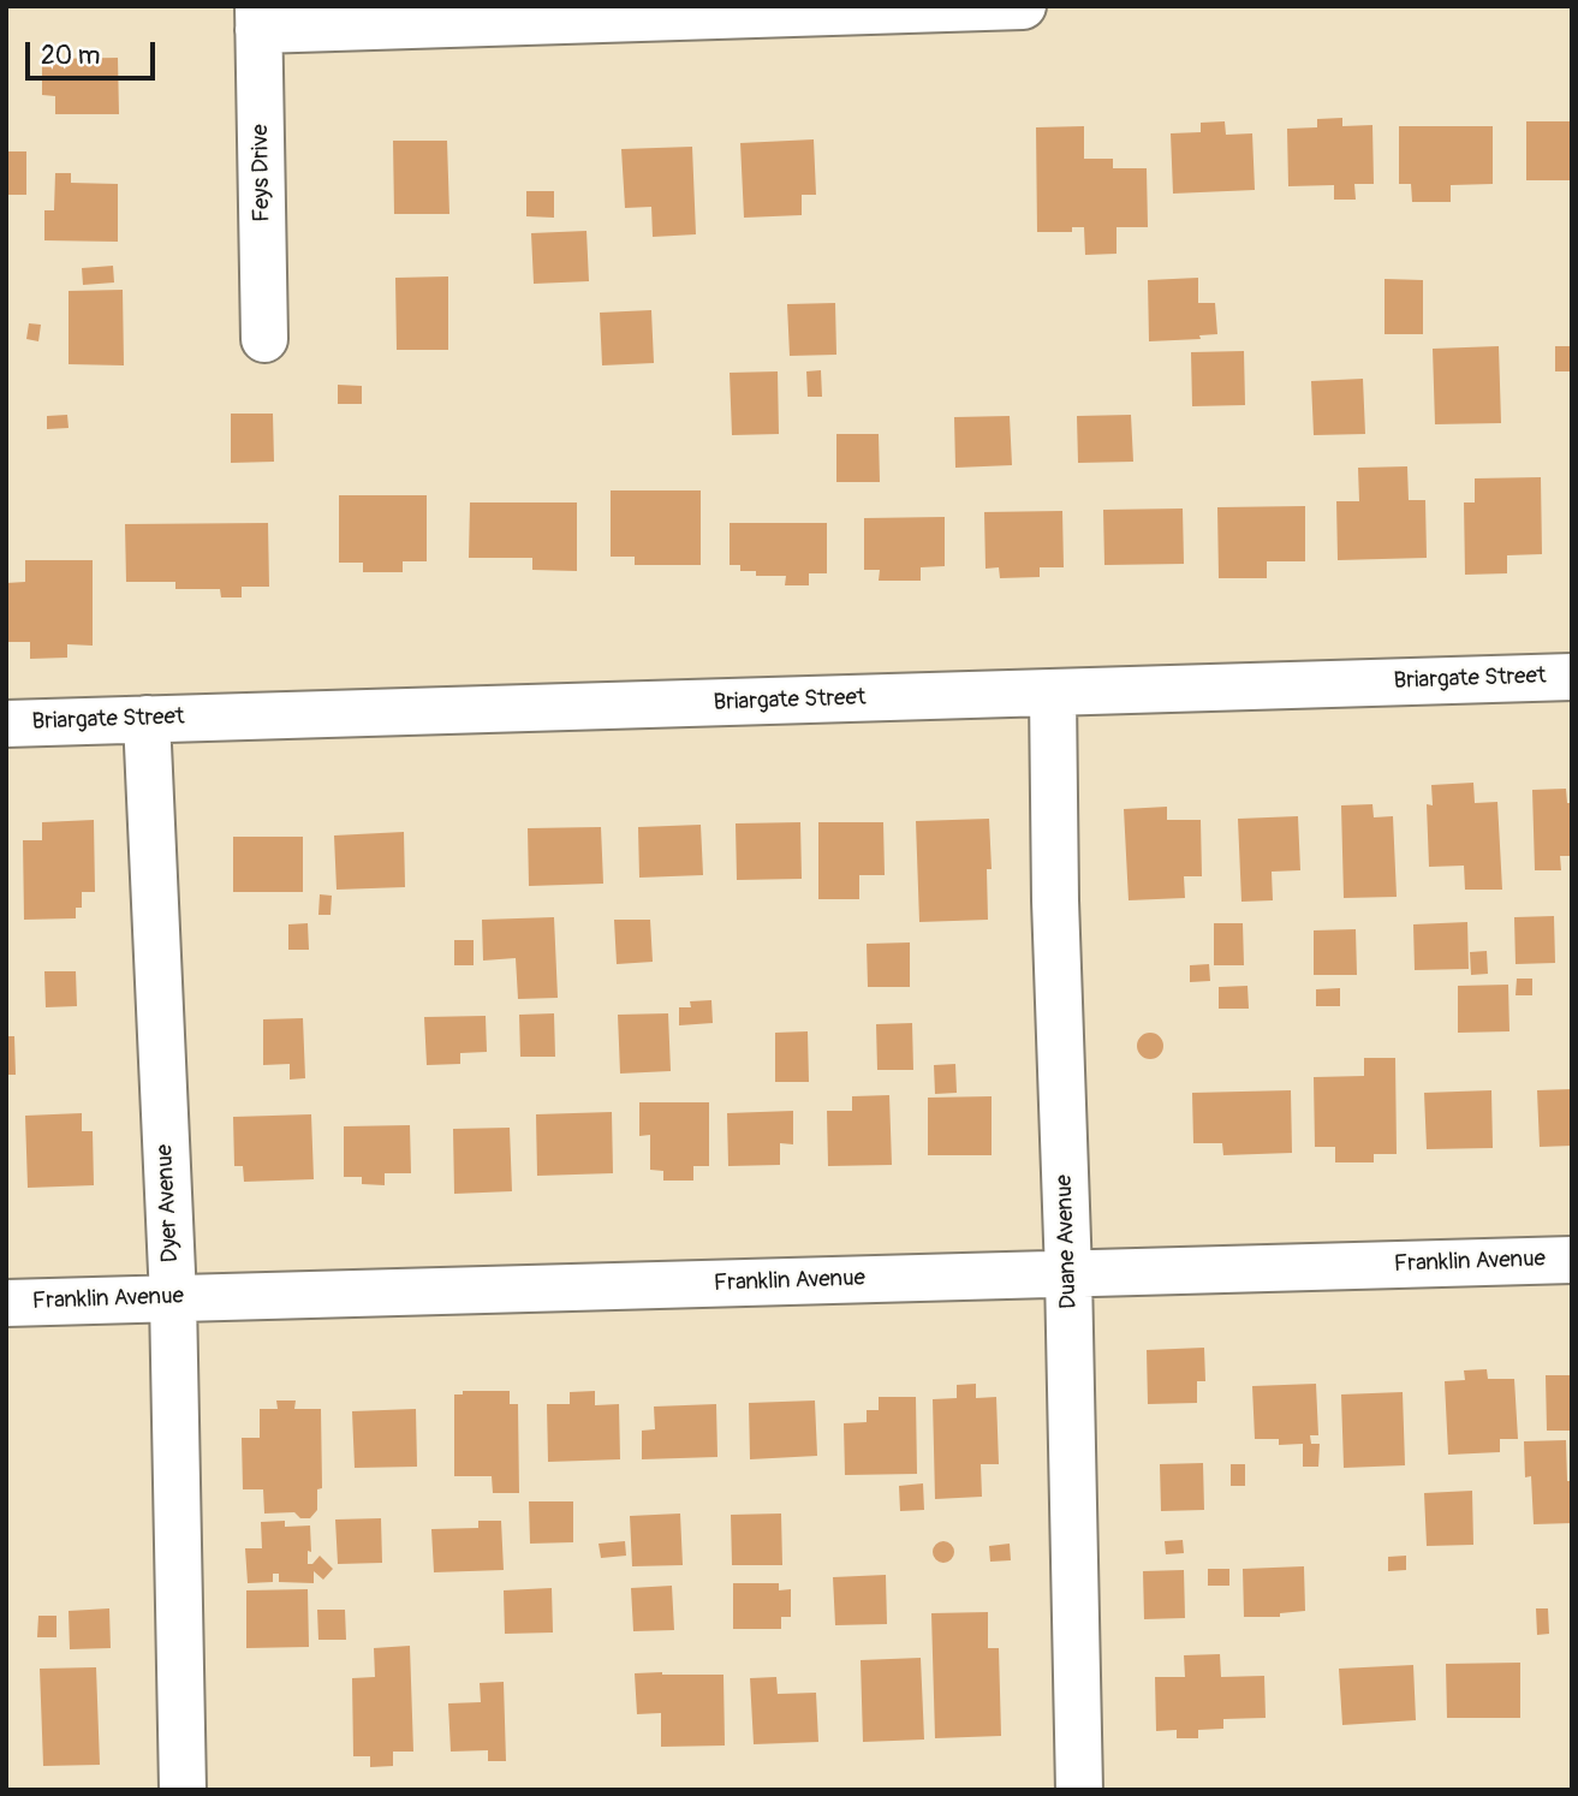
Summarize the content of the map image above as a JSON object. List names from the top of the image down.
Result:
{
  "streets": {
    "street": [
      "Feys Drive",
      "Briargate Street",
      "Dyer Avenue",
      "Duane Avenue",
      "Franklin Avenue"
    ]
  },
  "crossings": [
    ["Briargate Street", "Dyer Avenue"],
    ["Briargate Street", "Duane Avenue"],
    ["Dyer Avenue", "Franklin Avenue"],
    ["Duane Avenue", "Franklin Avenue"]
  ],
  "scale_bar": "20 m"
}
